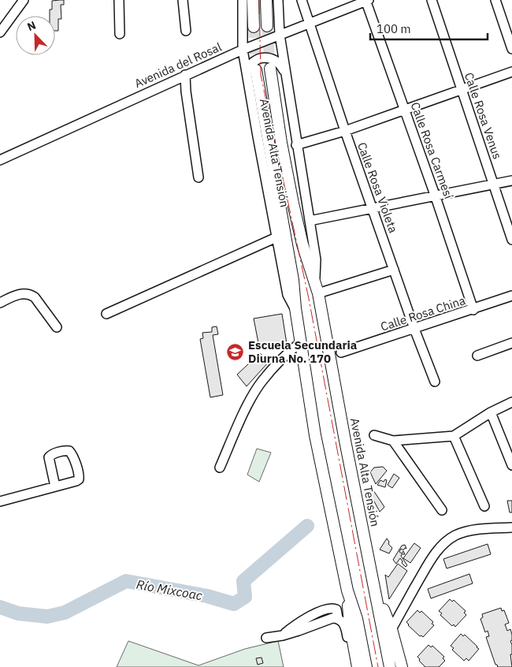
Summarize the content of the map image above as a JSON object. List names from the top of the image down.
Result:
{
  "streets": {
    "main road": ["Avenida Alta Tensión"],
    "street": [
      "Avenida del Rosal",
      "Calle Rosa Venus",
      "Calle Rosa Carmesí",
      "Calle Rosa Violeta",
      "Calle Rosa China"
    ]
  },
  "crossings": [
    ["Avenida del Rosal", "Calle Rosa Carmesí"],
    ["Avenida del Rosal", "Avenida Alta Tensión"],
    ["Avenida del Rosal", "Calle Rosa Violeta"],
    ["Calle Rosa Carmesí", "Calle Rosa China"],
    ["Calle Rosa Violeta", "Calle Rosa China"]
  ],
  "water": ["Río Mixcoac"],
  "places": {
    "school or university": ["Escuela Secundaria Diurna No. 170"]
  },
  "scale_bar": "100 m",
  "north": "top left"
}
